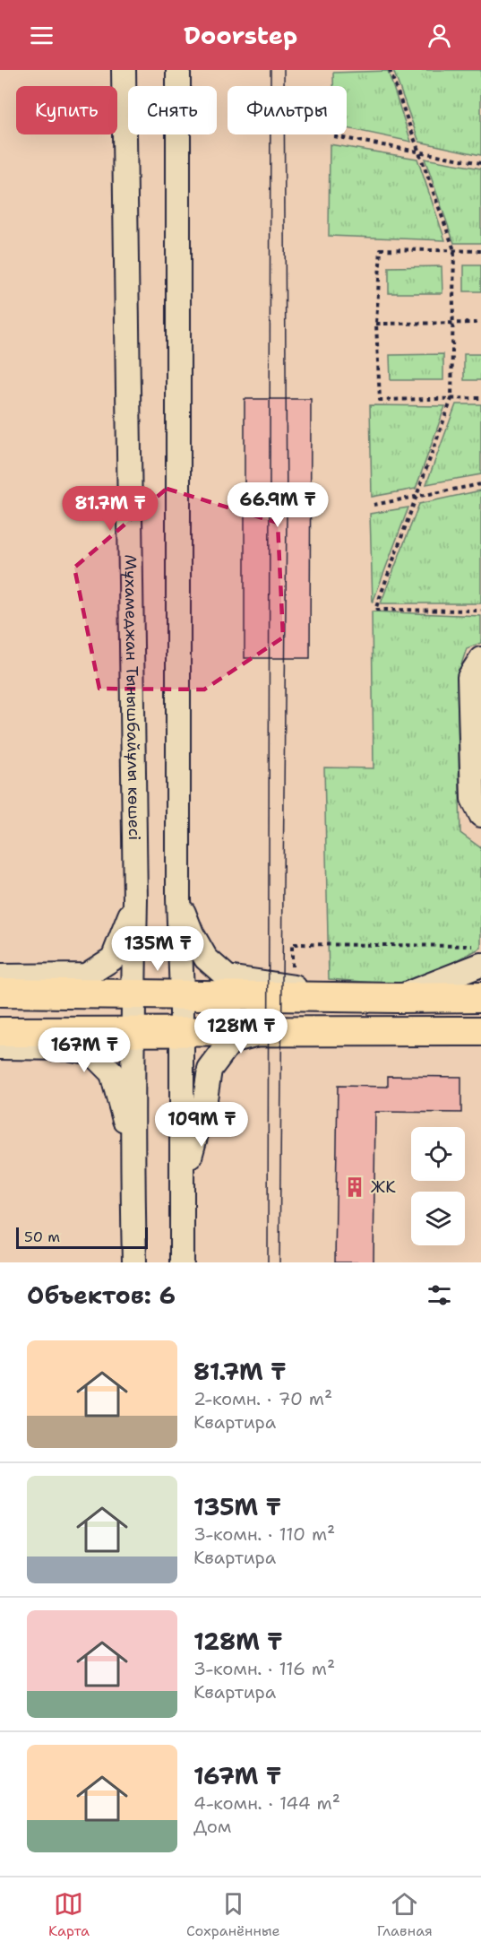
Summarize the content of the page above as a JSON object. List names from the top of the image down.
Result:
{
  "streets": {
    "street": ["Мұхамеджан Тынышбайұлы көшесі"]
  },
  "places": {
    "building": ["ЖК"]
  },
  "scale_bar": "50 m",
  "page": {
    "header": "Doorstep",
    "chip": ["Купить", "Снять", "Фильтры"],
    "price": [
      "66.9M ₸",
      "81.7M ₸",
      "135M ₸",
      "128M ₸",
      "167M ₸",
      "109M ₸"
    ],
    "scale": "50 m",
    "heading": "Объектов: 6",
    "list": [
      {
        "name": "81.7M ₸",
        "note": "2-комн. · 70 m² · Квартира"
      },
      {
        "name": "135M ₸",
        "note": "3-комн. · 110 m² · Квартира"
      },
      {
        "name": "128M ₸",
        "note": "3-комн. · 116 m² · Квартира"
      },
      {
        "name": "167M ₸",
        "note": "4-комн. · 144 m² · Дом"
      }
    ],
    "tabs": ["Карта", "Сохранённые", "Главная"]
  }
}
